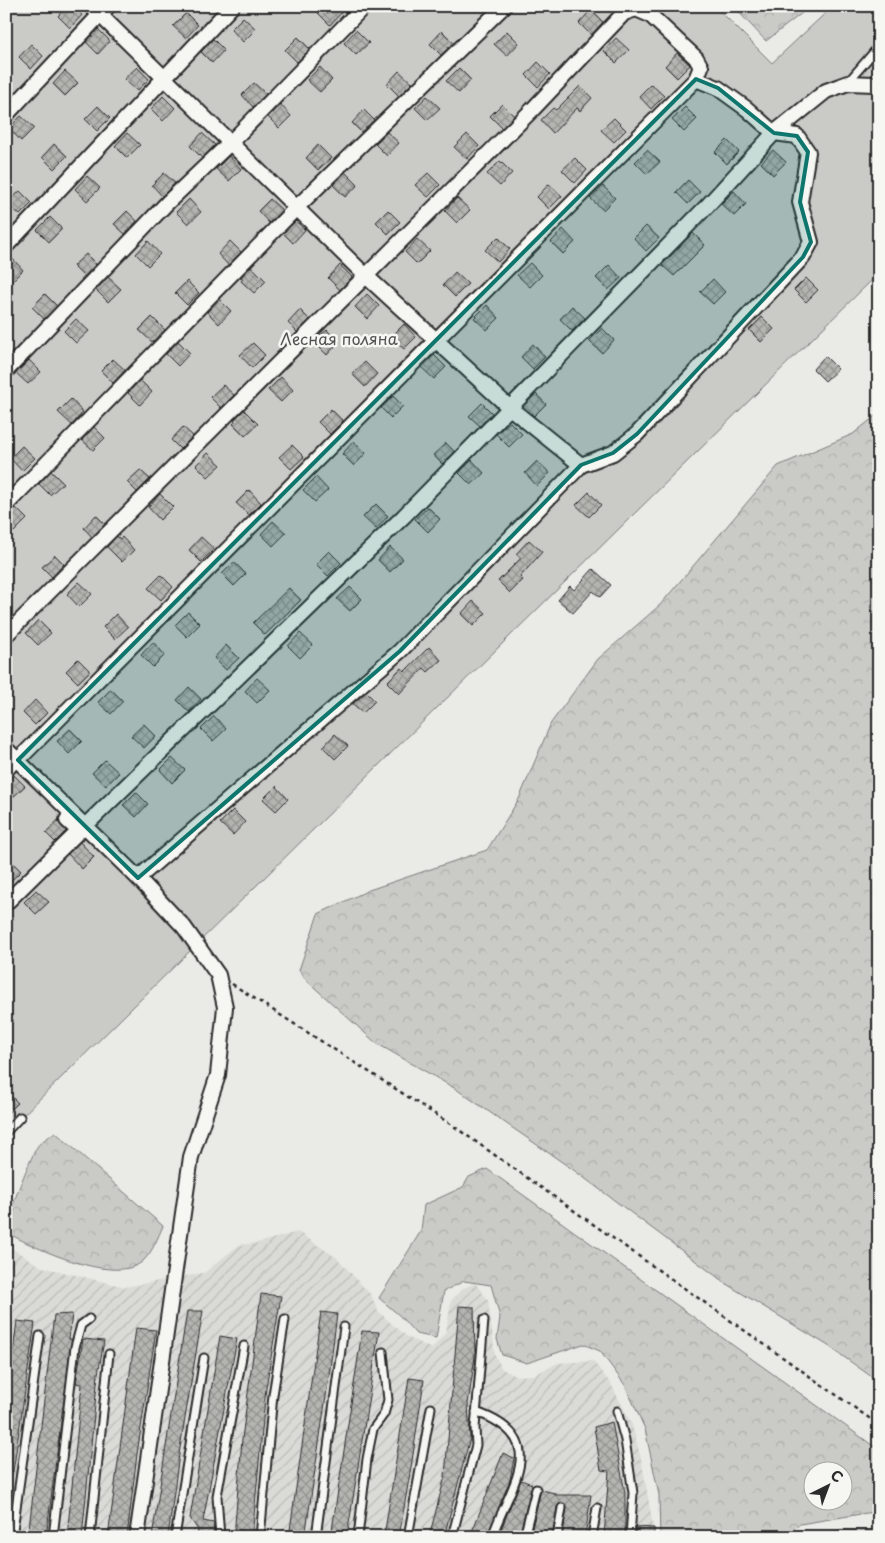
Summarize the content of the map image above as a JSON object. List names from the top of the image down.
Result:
{
  "parks": ["Лесная поляна"],
  "north": "top right"
}
